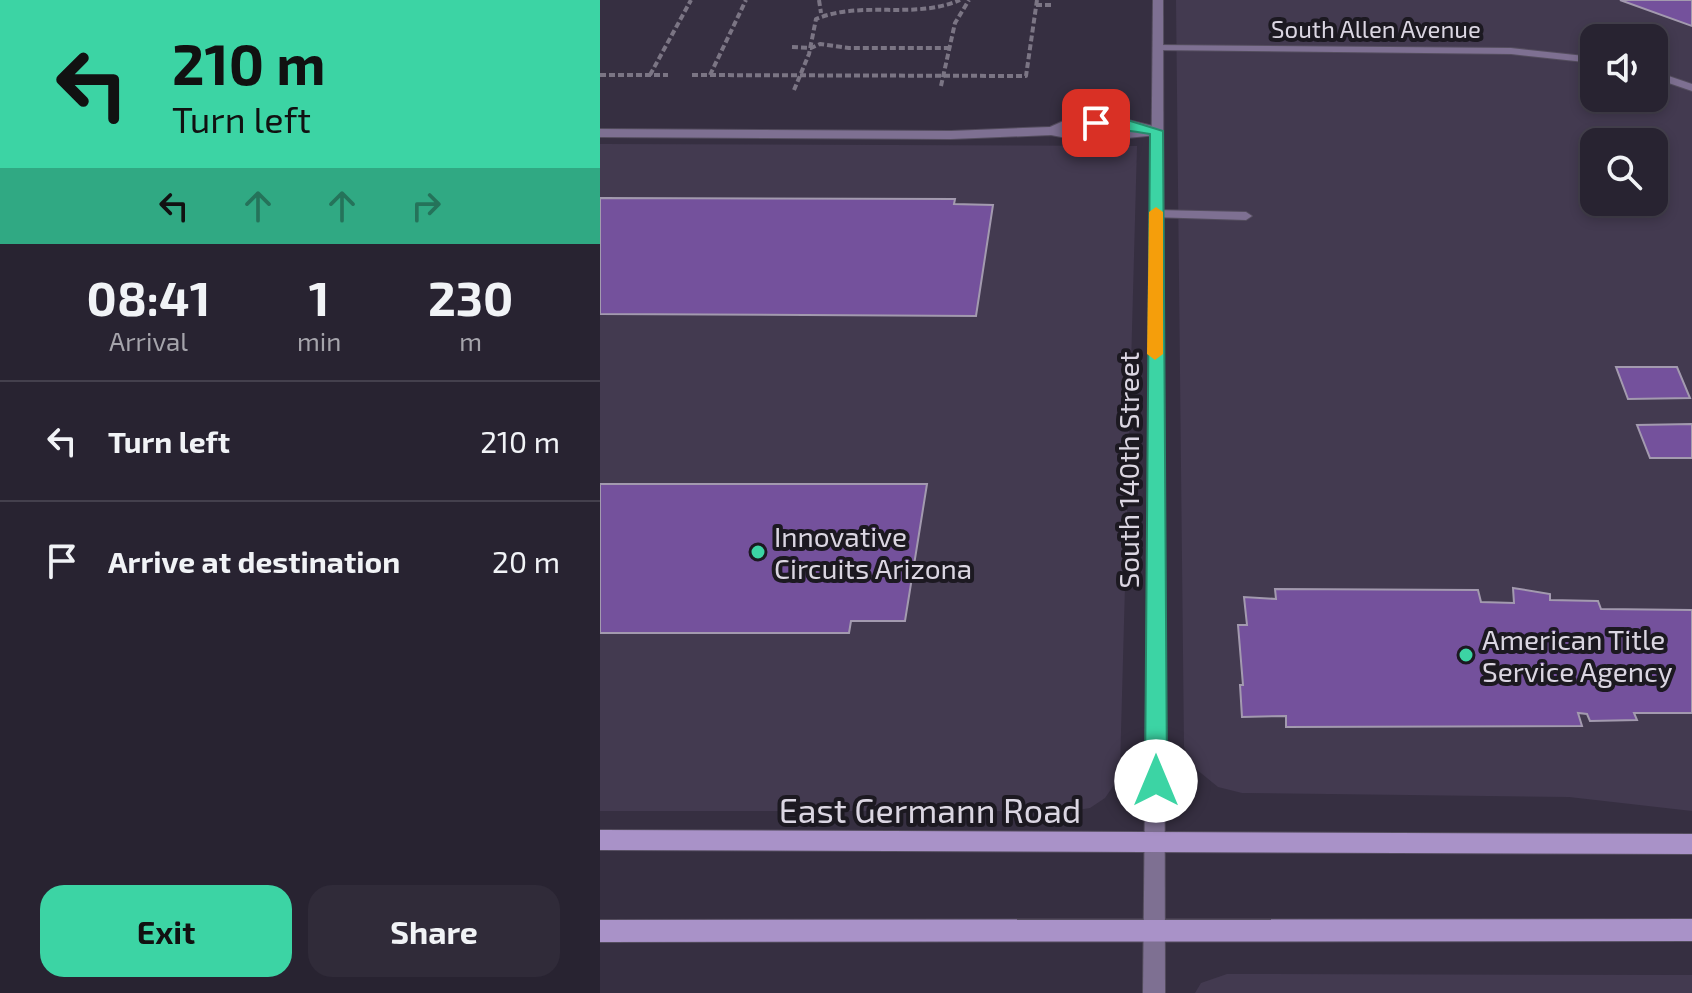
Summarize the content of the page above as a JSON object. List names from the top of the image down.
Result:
{
  "streets": {
    "main road": ["East Germann Road"],
    "street": ["South Allen Avenue", "South 140th Street"]
  },
  "crossings": [
    ["South Allen Avenue", "South 140th Street"],
    ["South 140th Street", "East Germann Road"]
  ],
  "places": ["Innovative Circuits Arizona", "American Title Service Agency"],
  "page": {
    "turn": ["210 m", "Turn left"],
    "eta": [
      "08:41",
      "Arrival",
      "1",
      "min",
      "230",
      "m"
    ],
    "list": [
      {
        "name": "Turn left",
        "value": "210 m"
      },
      {
        "name": "Arrive at destination",
        "value": "20 m"
      }
    ],
    "buttons": ["Exit", "Share"]
  }
}
